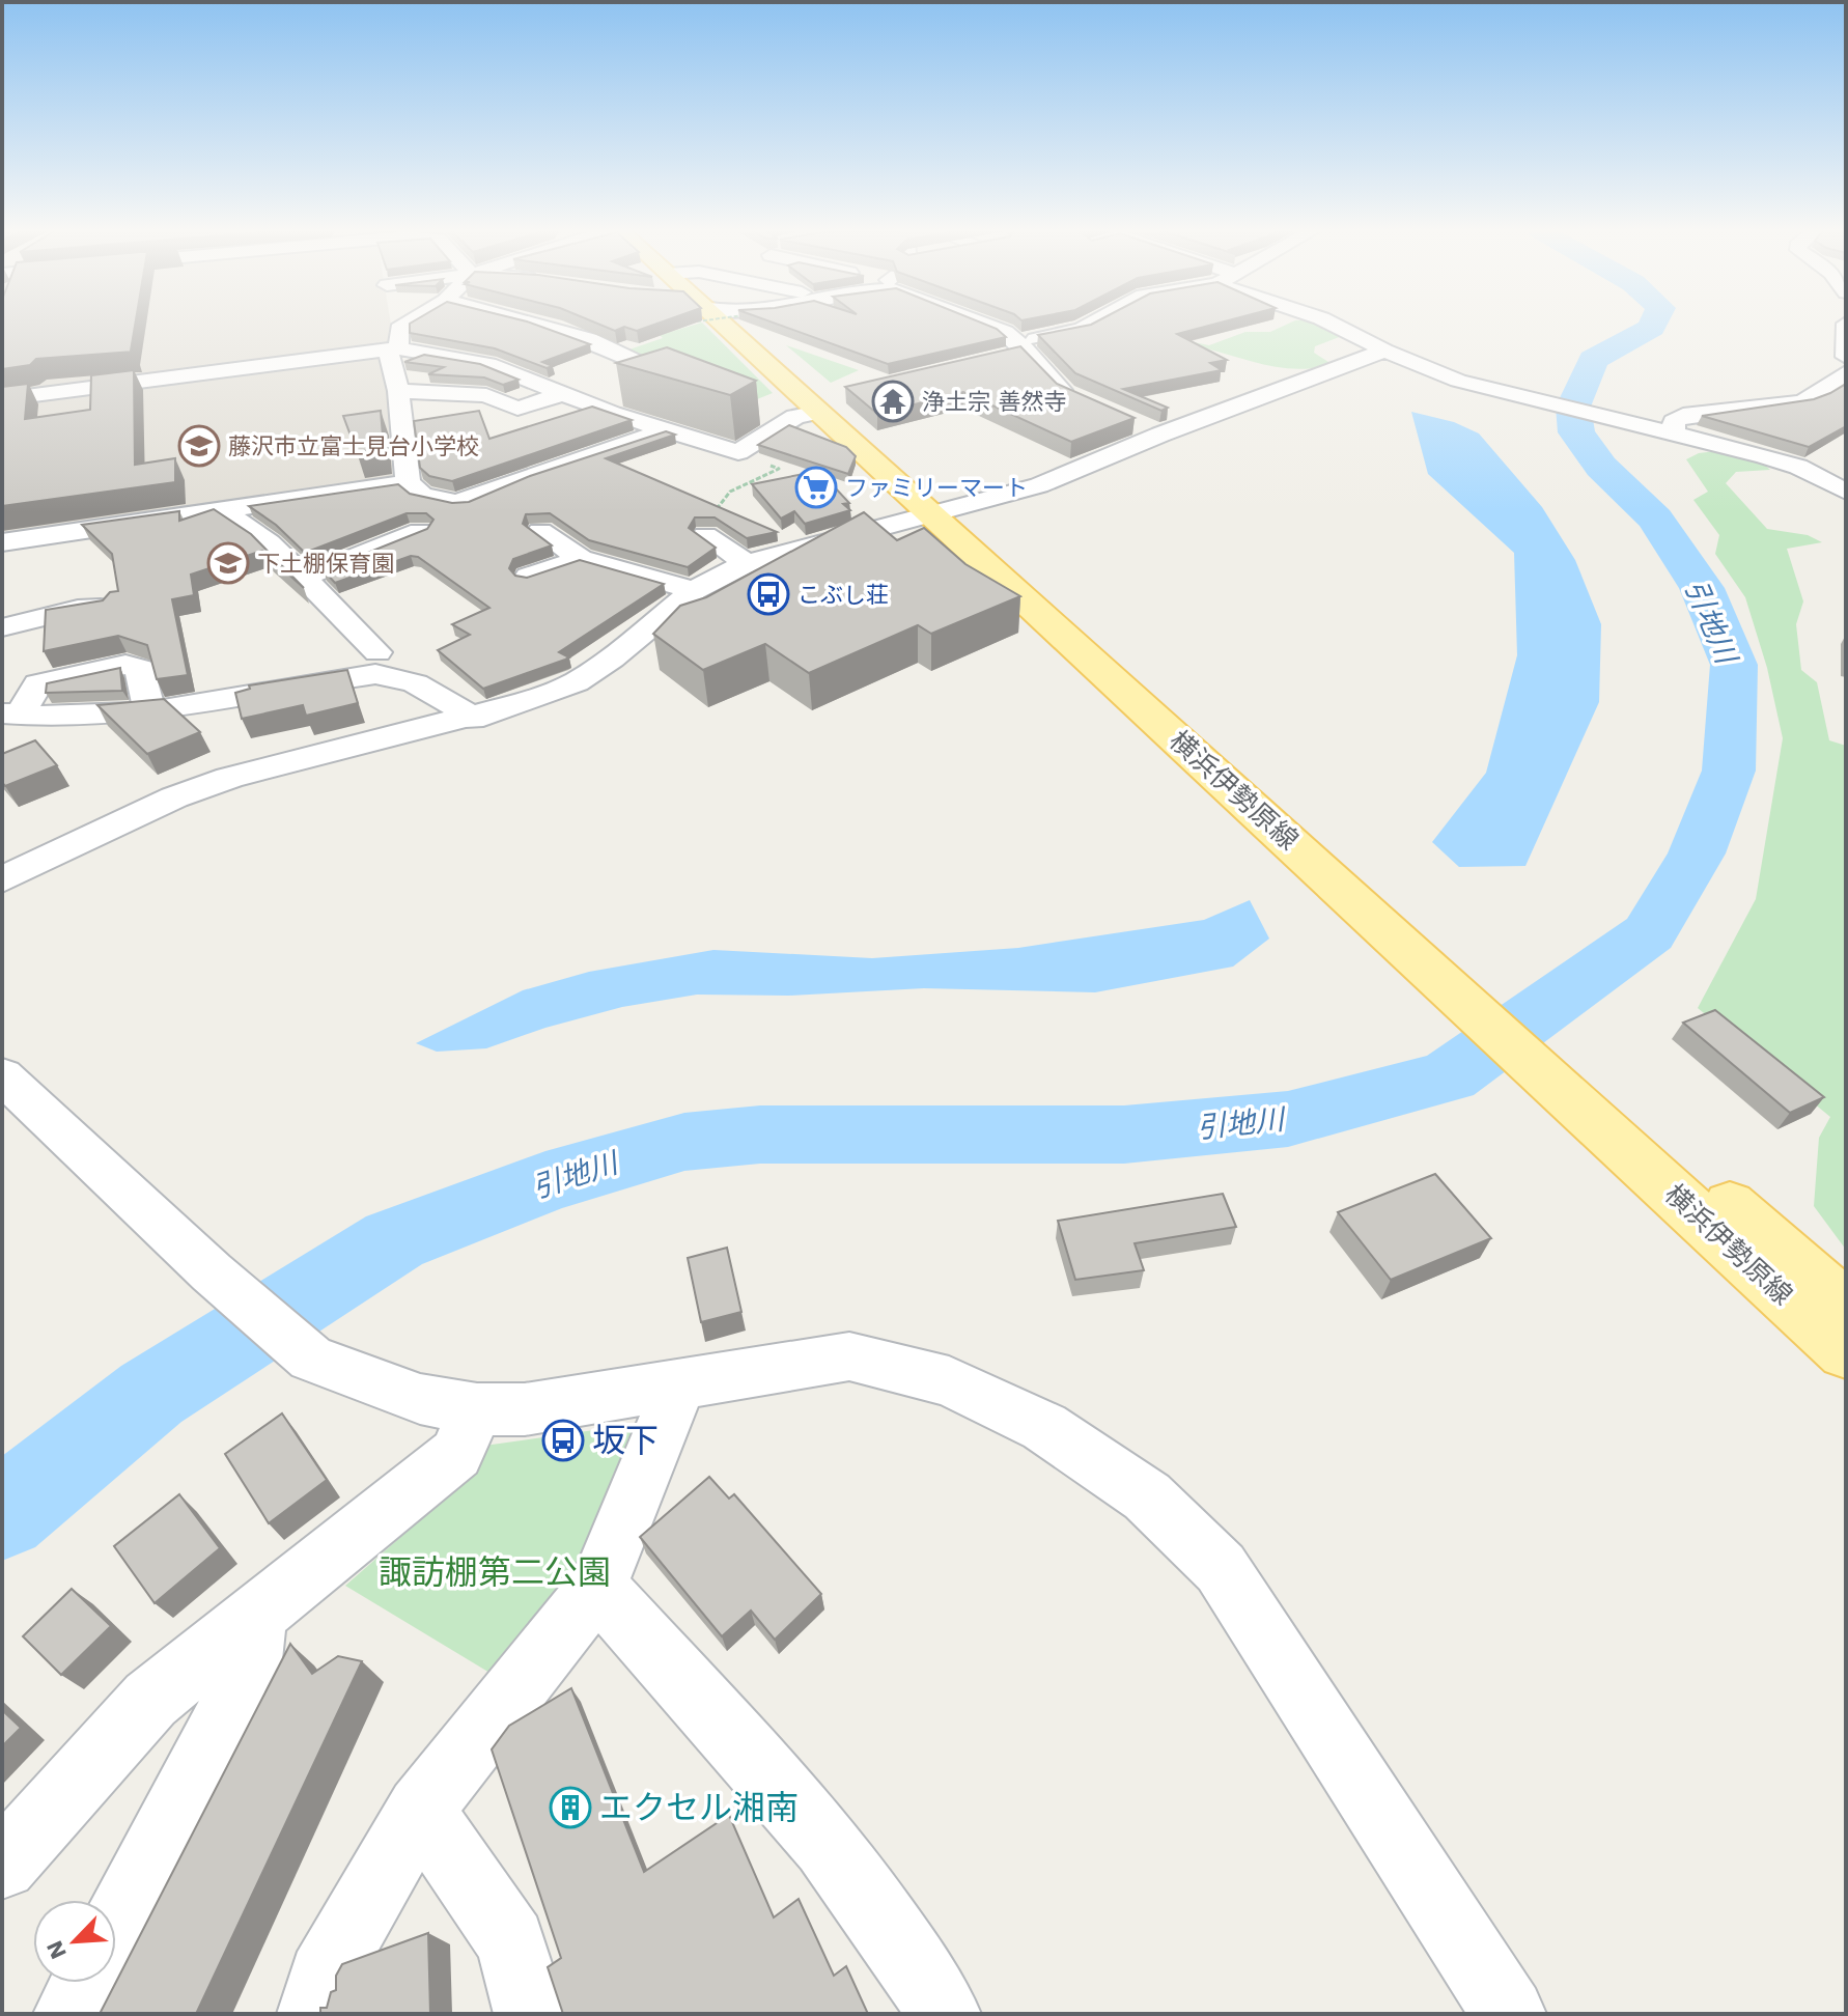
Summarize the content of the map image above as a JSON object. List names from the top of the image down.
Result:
{
  "streets": {
    "main road": ["横浜伊勢原線"]
  },
  "water": ["引地川"],
  "parks": ["諏訪棚第二公園"],
  "places": {
    "temple": ["浄土宗 善然寺"],
    "school or university": ["藤沢市立富士見台小学校", "下土棚保育園"],
    "supermarket": ["ファミリーマート"],
    "bus stop": ["こぶし荘", "坂下"],
    "building": ["エクセル湘南"]
  },
  "north": "bottom left"
}
